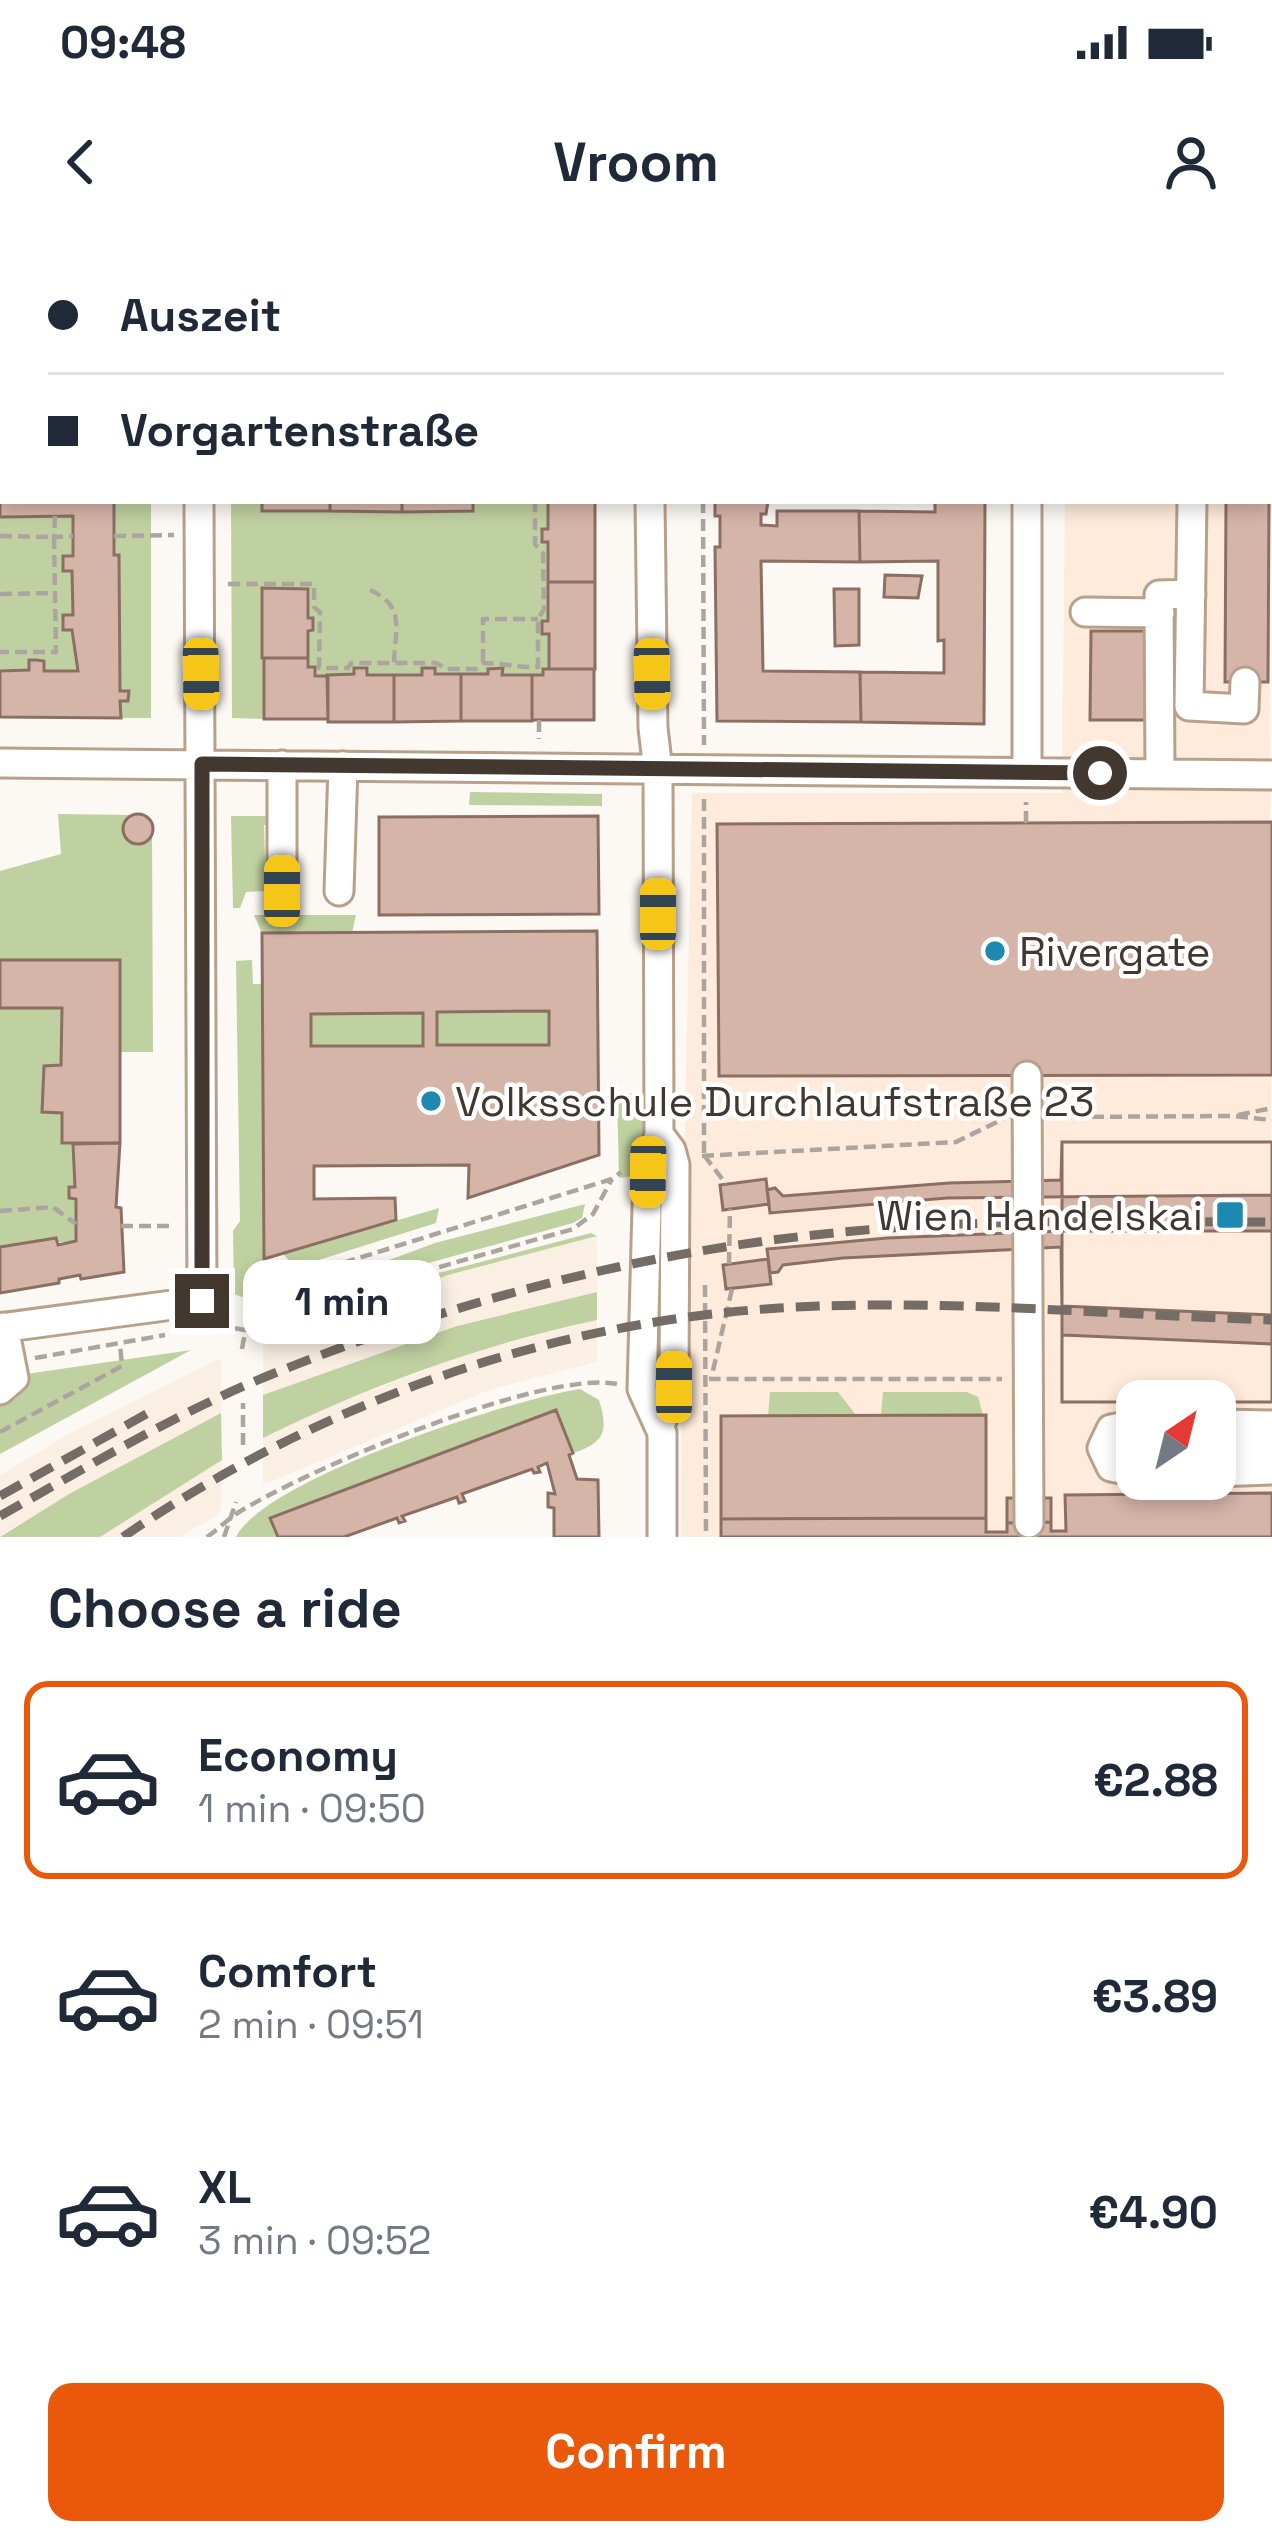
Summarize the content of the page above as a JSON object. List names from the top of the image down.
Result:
{
  "places": {
    "other": ["Rivergate", "Volksschule Durchlaufstraße 23"],
    "transit": ["Wien Handelskai"]
  },
  "north": "top right",
  "page": {
    "status": "09:48",
    "header": "Vroom",
    "banner": ["Auszeit", "Vorgartenstraße"],
    "bubble": "1 min",
    "heading": "Choose a ride",
    "list": [
      {
        "name": "Economy",
        "note": "1 min · 09:50",
        "value": "€2.88"
      },
      {
        "name": "Comfort",
        "note": "2 min · 09:51",
        "value": "€3.89"
      },
      {
        "name": "XL",
        "note": "3 min · 09:52",
        "value": "€4.90"
      }
    ],
    "buttons": "Confirm"
  }
}
